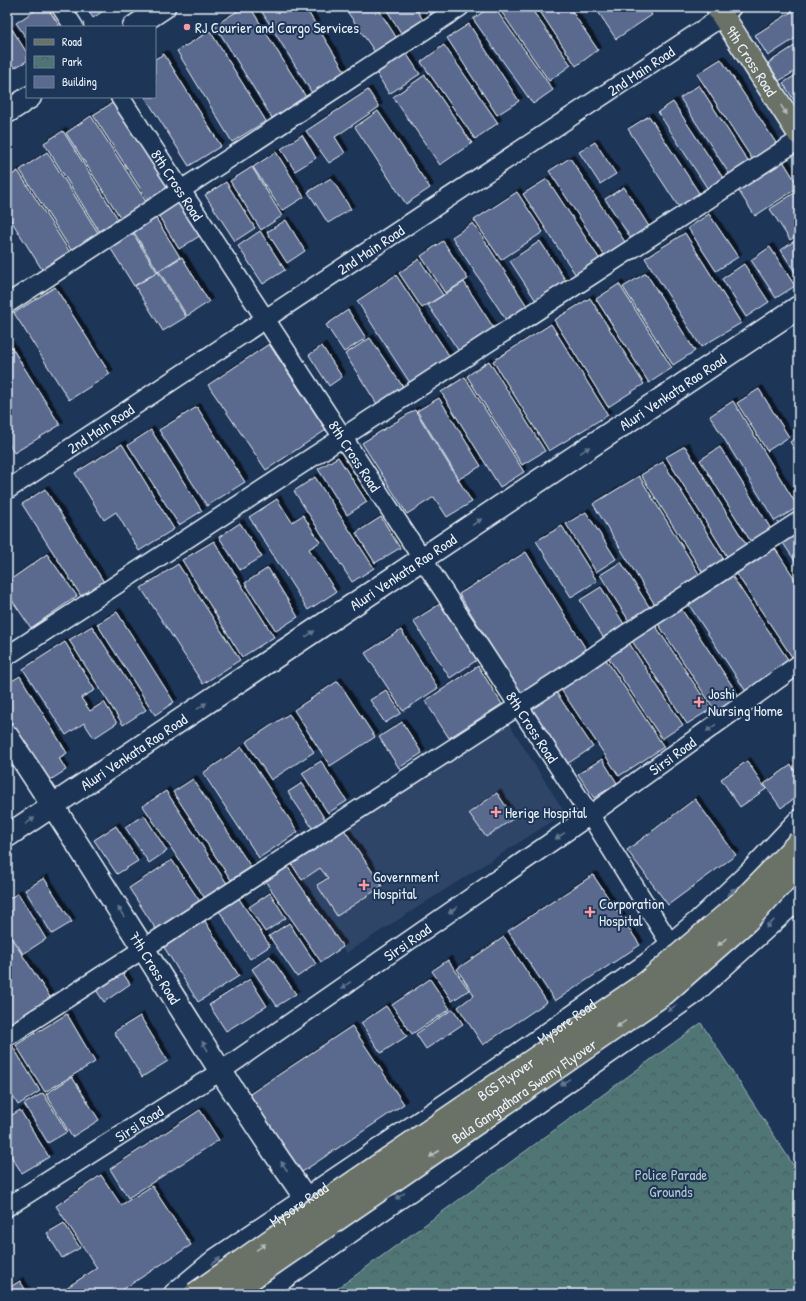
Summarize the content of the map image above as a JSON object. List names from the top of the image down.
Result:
{
  "streets": {
    "main road": [
      "9th Cross Road",
      "Aluri Venkata Rao Road",
      "7th Cross Road",
      "Mysore Road",
      "BGS Flyover",
      "Bala Gangadhara Swamy Flyover"
    ],
    "street": ["2nd Main Road", "8th Cross Road", "Sirsi Road"]
  },
  "crossings": [
    ["9th Cross Road", "2nd Main Road"],
    ["2nd Main Road", "8th Cross Road"],
    ["8th Cross Road", "Aluri Venkata Rao Road"],
    ["8th Cross Road", "Sirsi Road"],
    ["8th Cross Road", "Mysore Road"],
    ["Aluri Venkata Rao Road", "7th Cross Road"],
    ["Sirsi Road", "7th Cross Road"],
    ["7th Cross Road", "Mysore Road"]
  ],
  "one_way": ["9th Cross Road", "Aluri Venkata Rao Road", "7th Cross Road"],
  "parks": ["Police Parade Grounds"],
  "places": {
    "other": ["RJ Courier and Cargo Services"],
    "health": [
      "Joshi Nursing Home",
      "Herige Hospital",
      "Government Hospital",
      "Corporation Hospital"
    ]
  },
  "legend": ["Road", "Park", "Building"]
}
